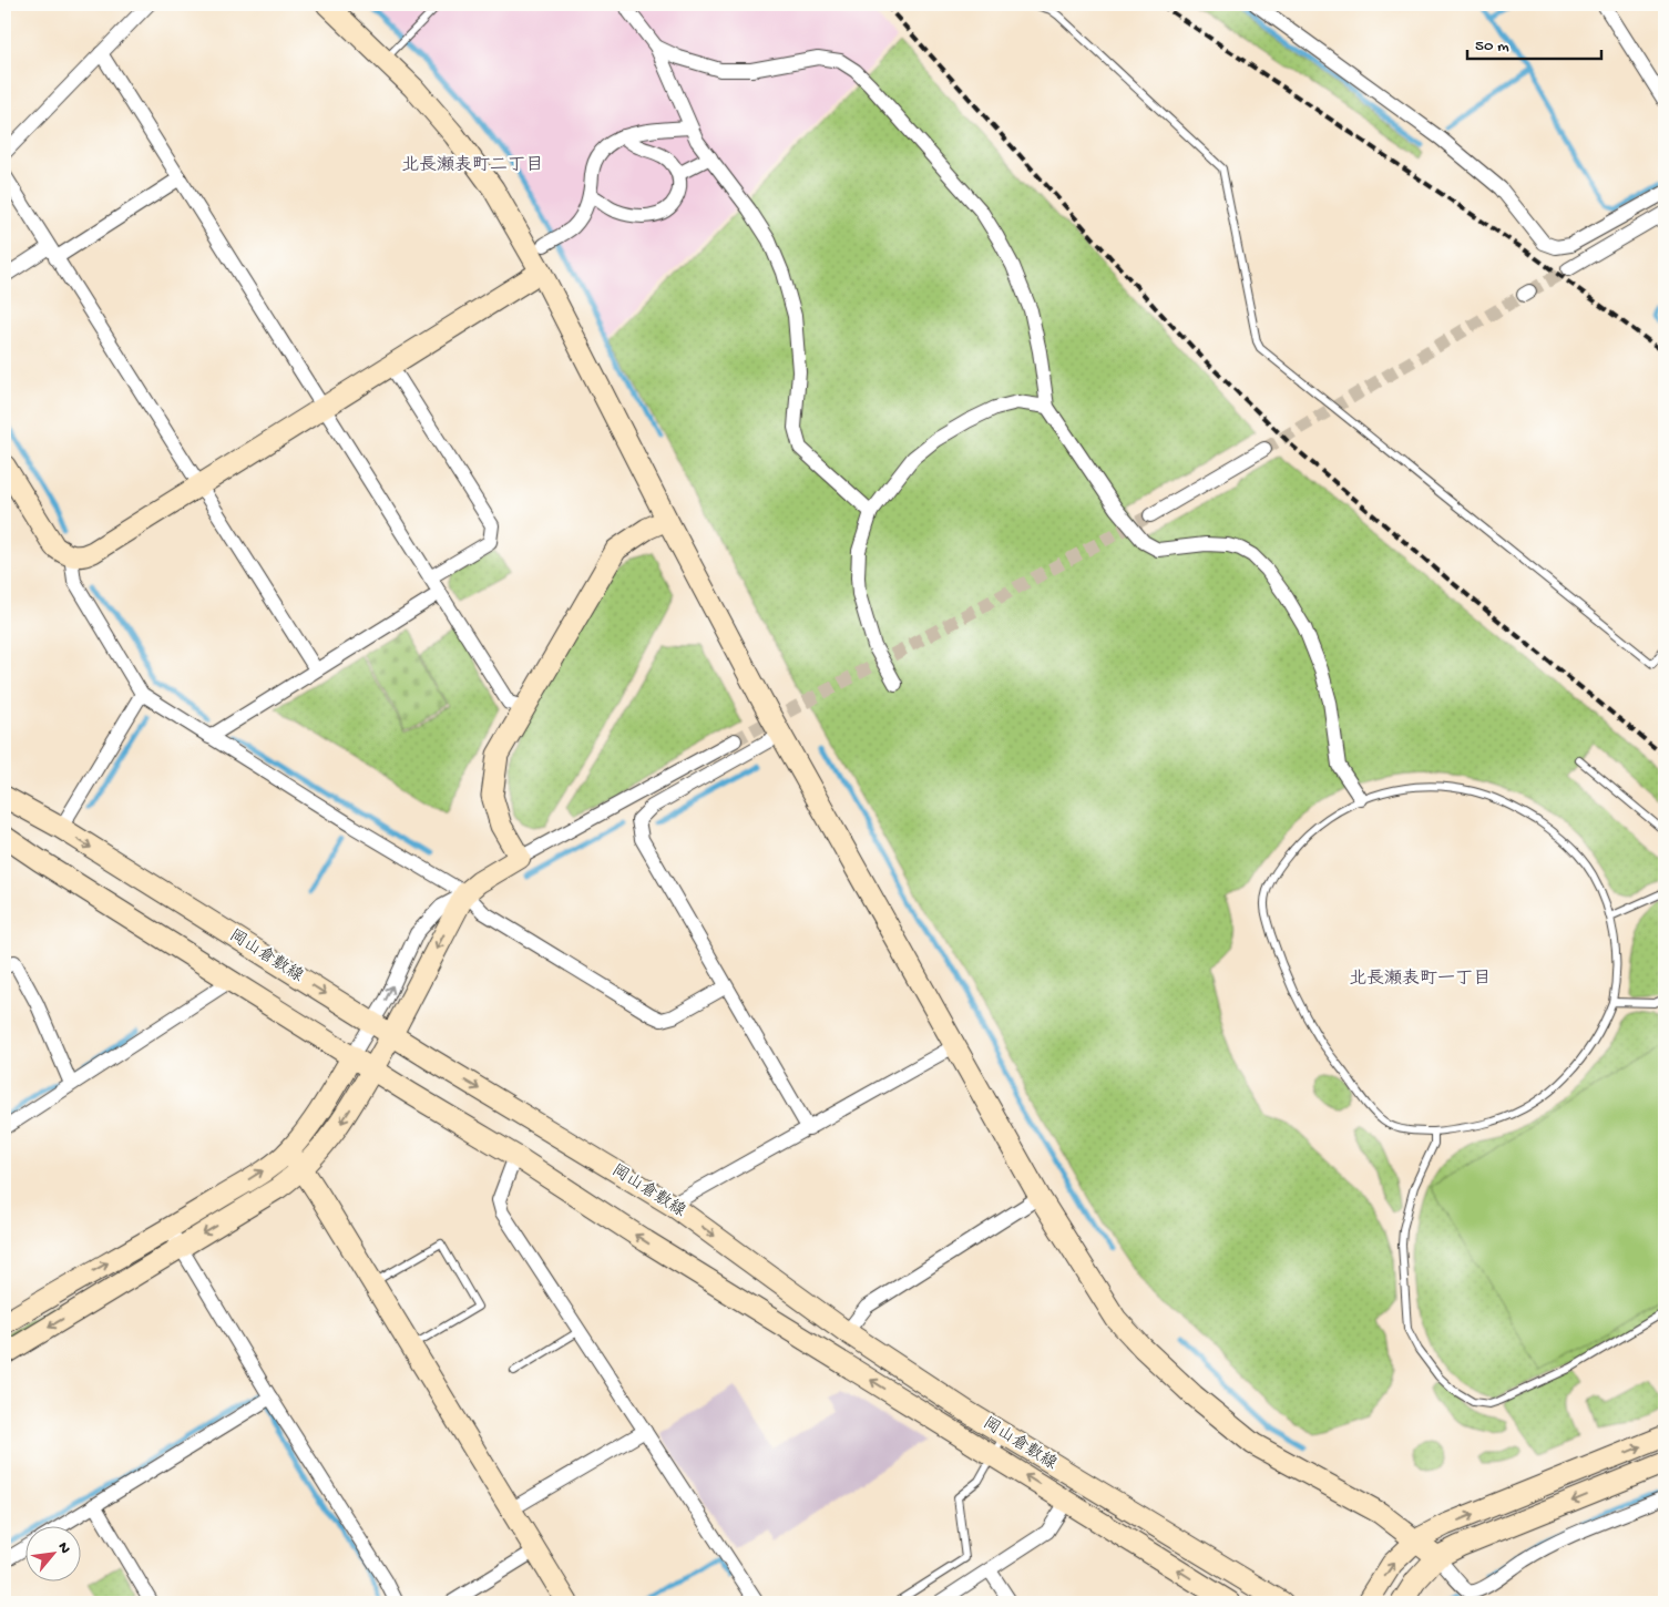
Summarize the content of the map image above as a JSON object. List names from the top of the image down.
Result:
{
  "streets": {
    "street": ["岡山倉敷線"]
  },
  "districts": ["北長瀬表町二丁目", "北長瀬表町一丁目"],
  "scale_bar": "50 m",
  "north": "top right"
}
